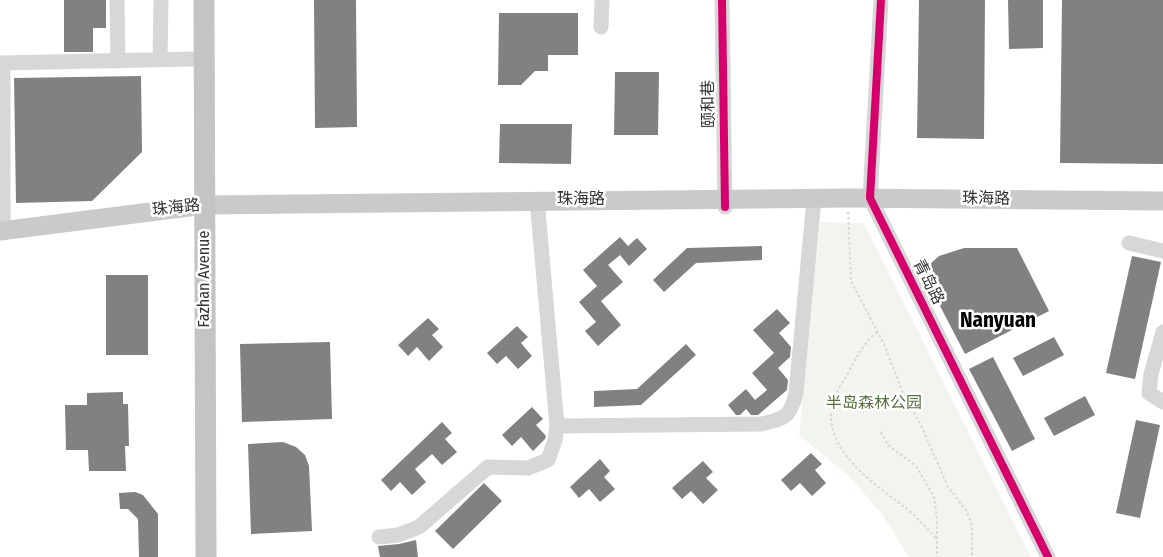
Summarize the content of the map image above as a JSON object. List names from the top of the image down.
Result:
{
  "streets": {
    "highway": ["Fazhan Avenue"],
    "main road": ["珠海路"],
    "street": ["颐和巷", "青岛路"]
  },
  "crossings": [
    ["颐和巷", "珠海路"],
    ["珠海路", "Fazhan Avenue"],
    ["珠海路", "青岛路"]
  ],
  "districts": ["Nanyuan"],
  "parks": ["半岛森林公园"]
}
